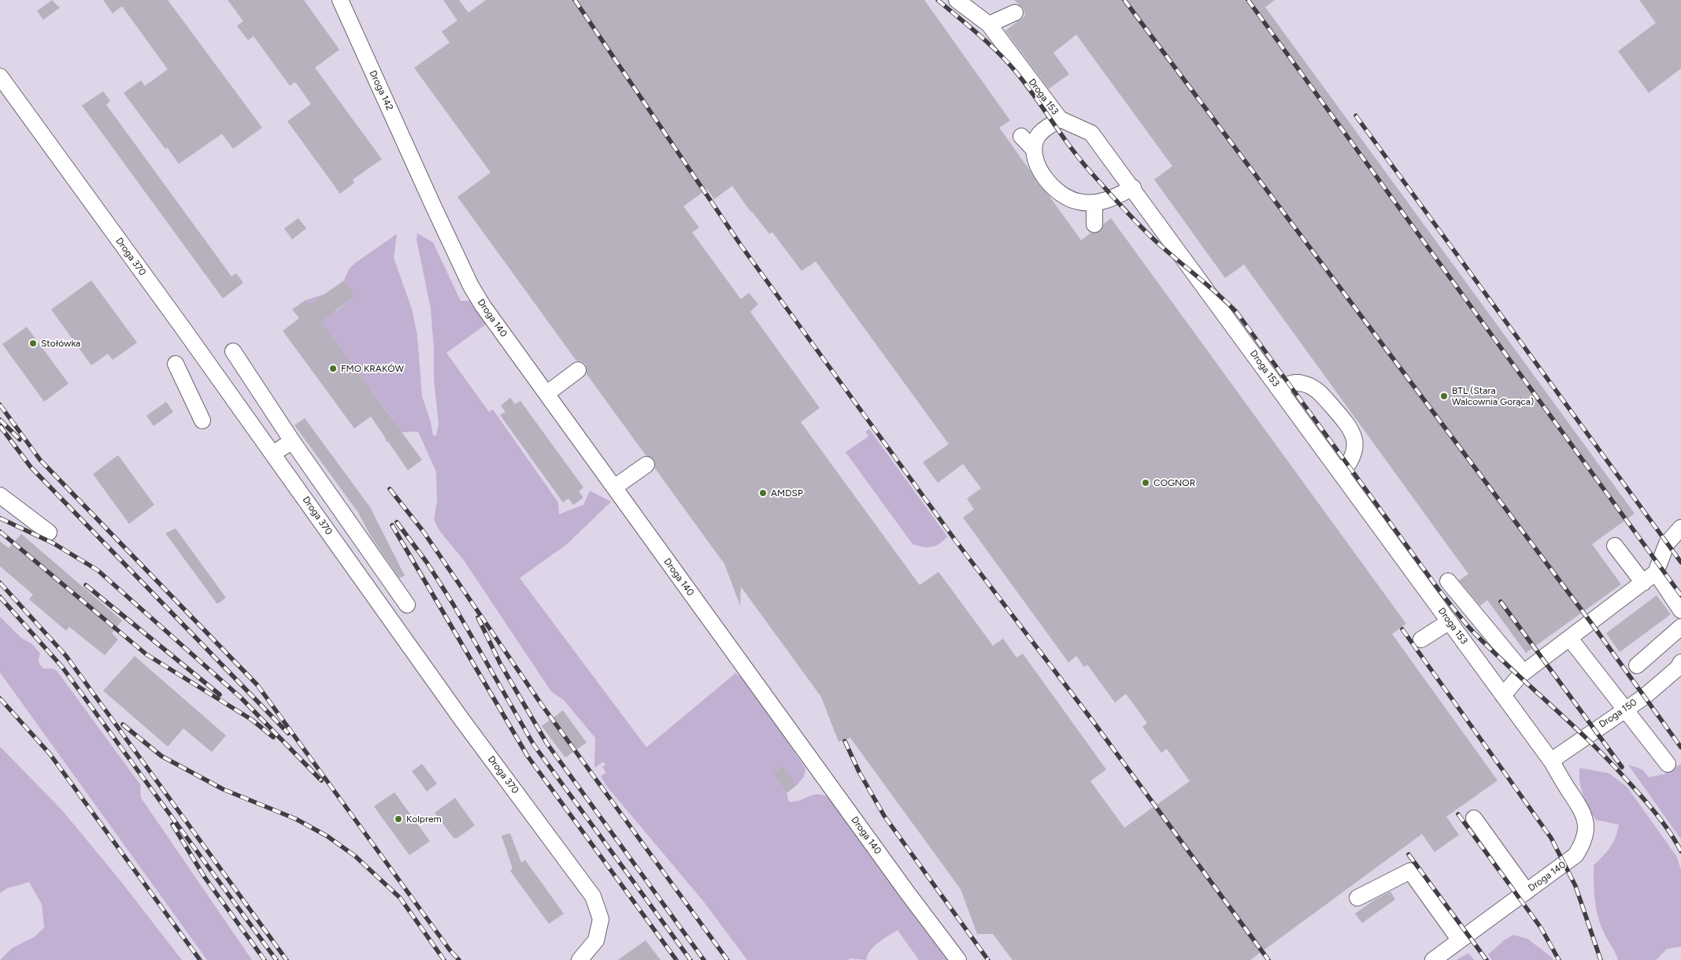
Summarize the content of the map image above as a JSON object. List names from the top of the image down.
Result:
{
  "streets": {
    "lane": [
      "Droga 142",
      "Droga 153",
      "Droga 370",
      "Droga 140",
      "Droga 150"
    ]
  },
  "crossings": [
    ["Droga 142", "Droga 140"],
    ["Droga 153", "Droga 140"],
    ["Droga 153", "Droga 150"],
    ["Droga 140", "Droga 150"]
  ],
  "places": [
    "Stołówka",
    "FMO KRAKÓW",
    "BTL (Stara Walcownia Gorąca)",
    "COGNOR",
    "AMDSP",
    "Kolprem"
  ]
}
